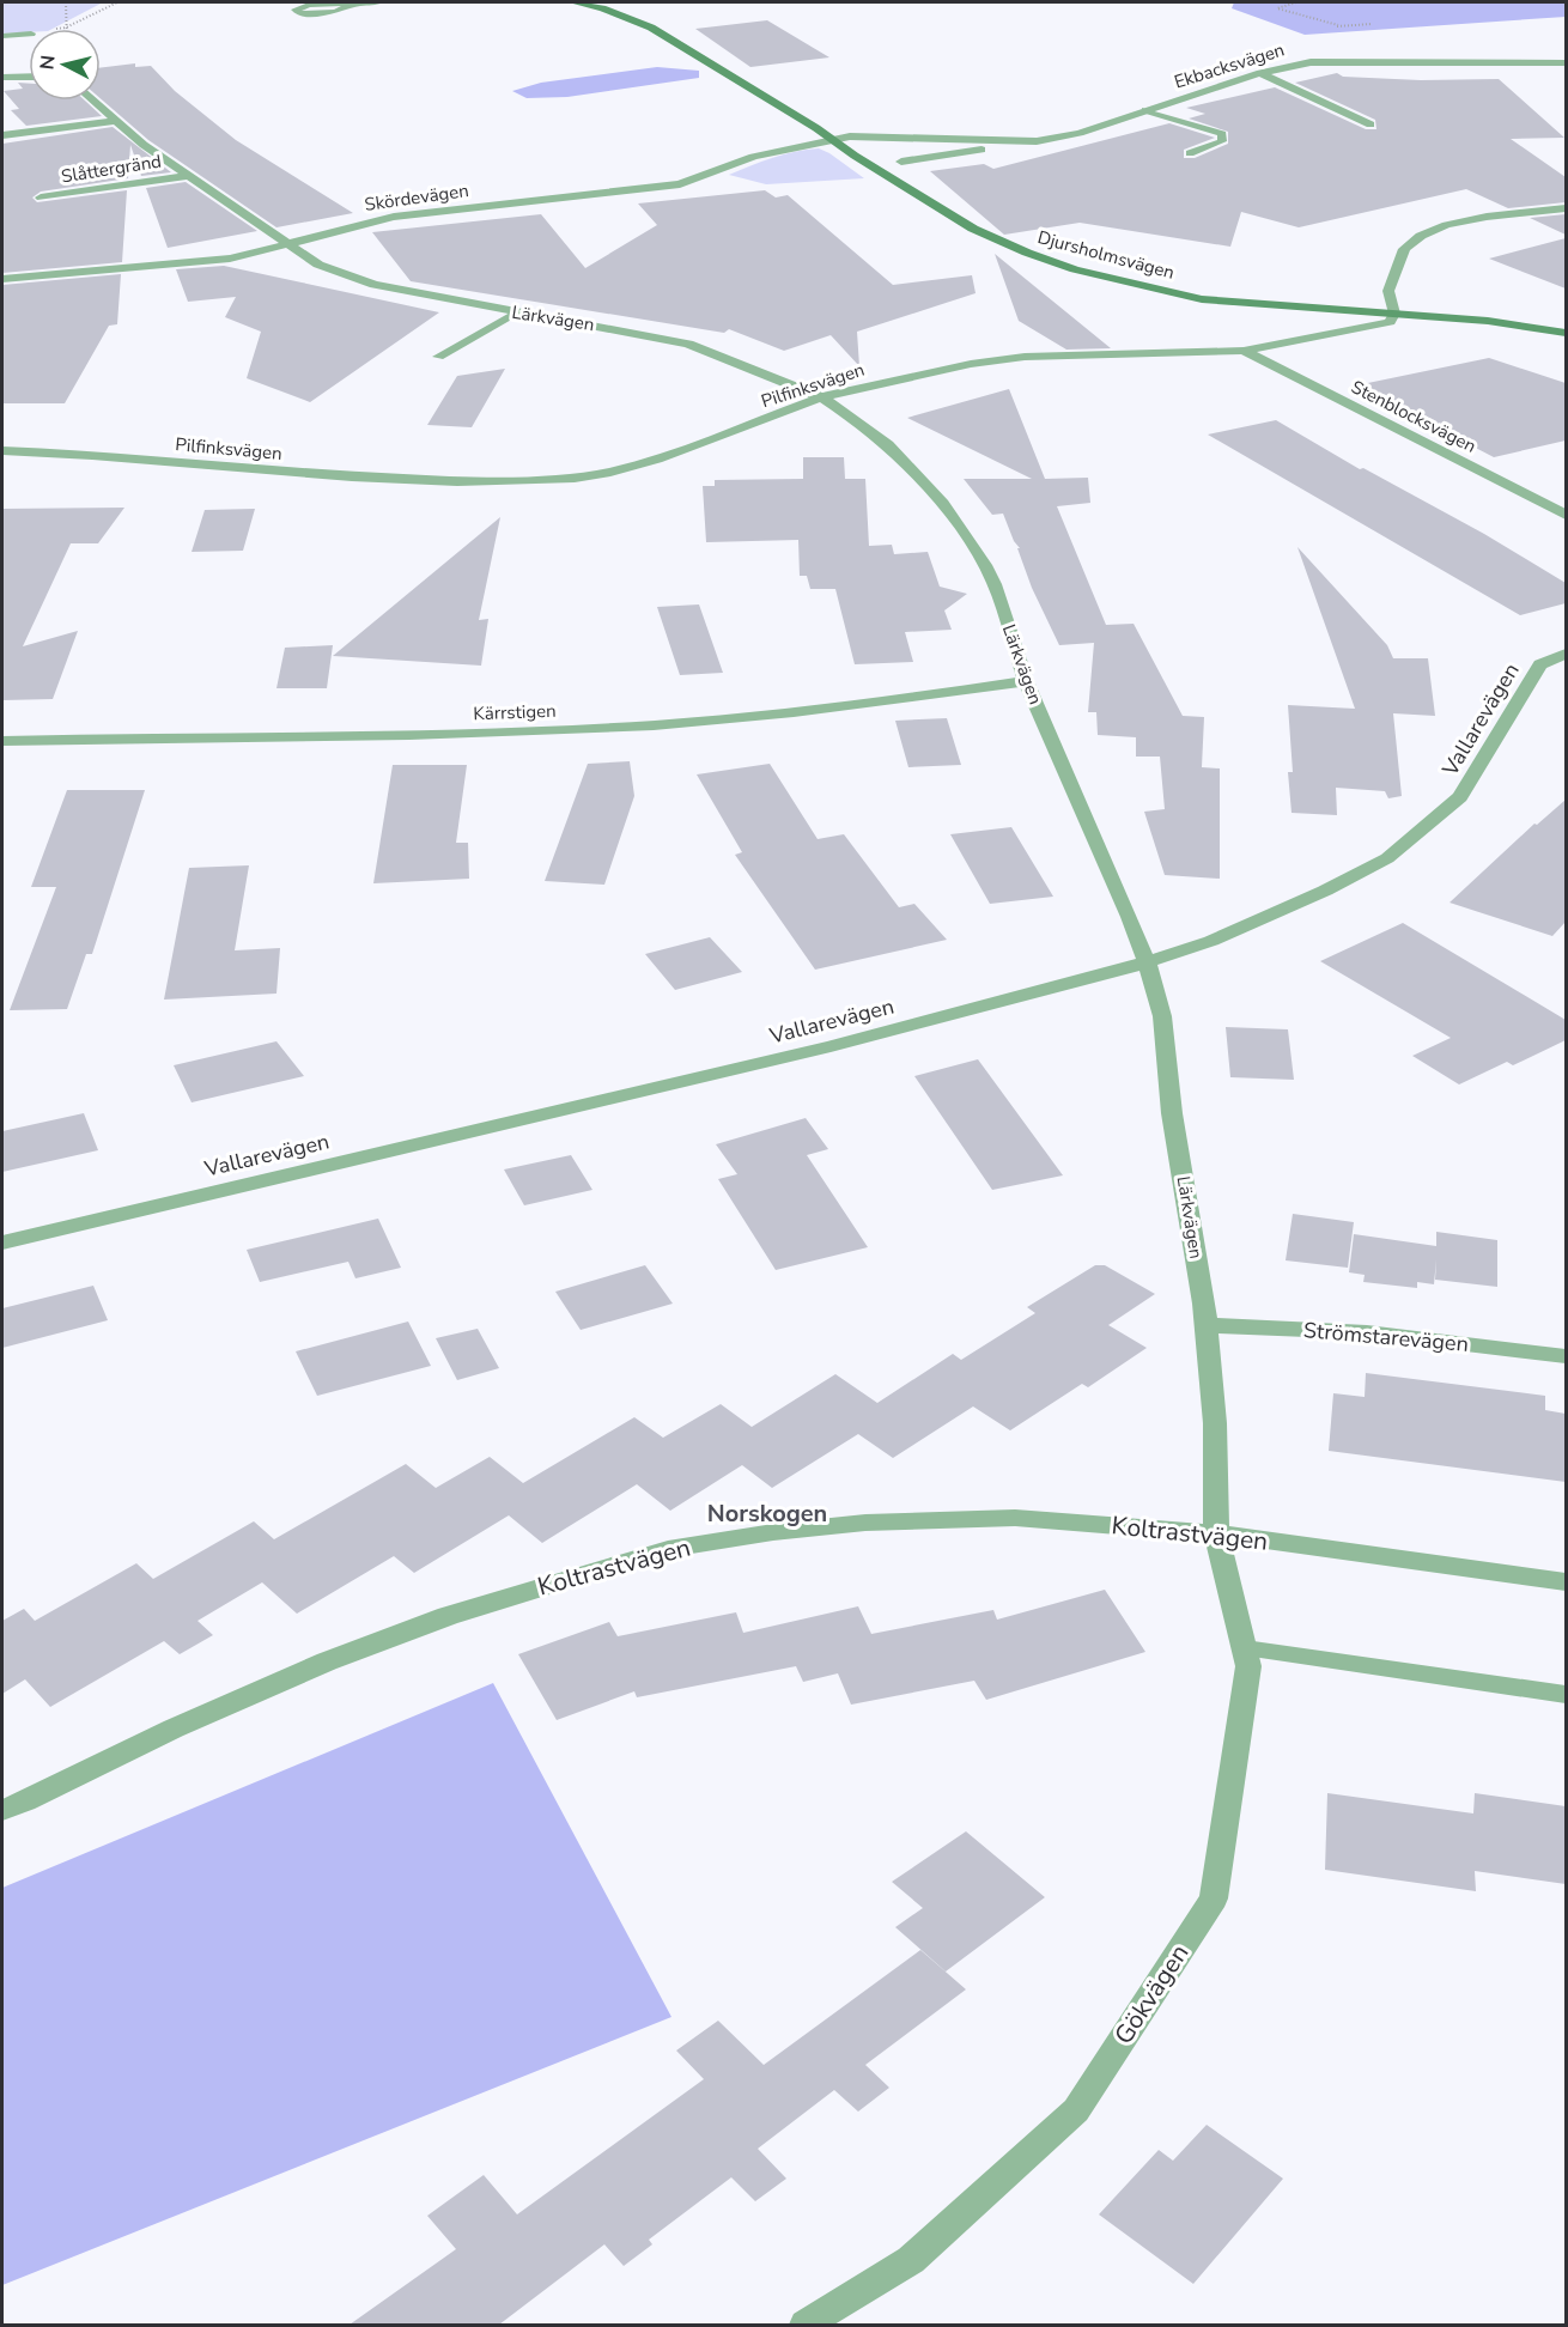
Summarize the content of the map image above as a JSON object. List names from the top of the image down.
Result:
{
  "streets": {
    "street": [
      "Ekbacksvägen",
      "Slåttergränd",
      "Skördevägen",
      "Djursholmsvägen",
      "Lärkvägen",
      "Pilfinksvägen",
      "Stenblocksvägen",
      "Kärrstigen",
      "Vallarevägen",
      "Strömstarevägen",
      "Koltrastvägen",
      "Gökvägen"
    ]
  },
  "crossings": [
    ["Ekbacksvägen", "Skördevägen"],
    ["Ekbacksvägen", "Djursholmsvägen"],
    ["Slåttergränd", "Skördevägen"],
    ["Slåttergränd", "Lärkvägen"],
    ["Skördevägen", "Djursholmsvägen"],
    ["Skördevägen", "Lärkvägen"],
    ["Djursholmsvägen", "Pilfinksvägen"],
    ["Lärkvägen", "Pilfinksvägen"],
    ["Lärkvägen", "Kärrstigen"],
    ["Lärkvägen", "Vallarevägen"],
    ["Lärkvägen", "Strömstarevägen"],
    ["Lärkvägen", "Koltrastvägen"],
    ["Lärkvägen", "Gökvägen"],
    ["Pilfinksvägen", "Stenblocksvägen"],
    ["Koltrastvägen", "Gökvägen"]
  ],
  "districts": ["Norskogen"],
  "north": "left"
}
